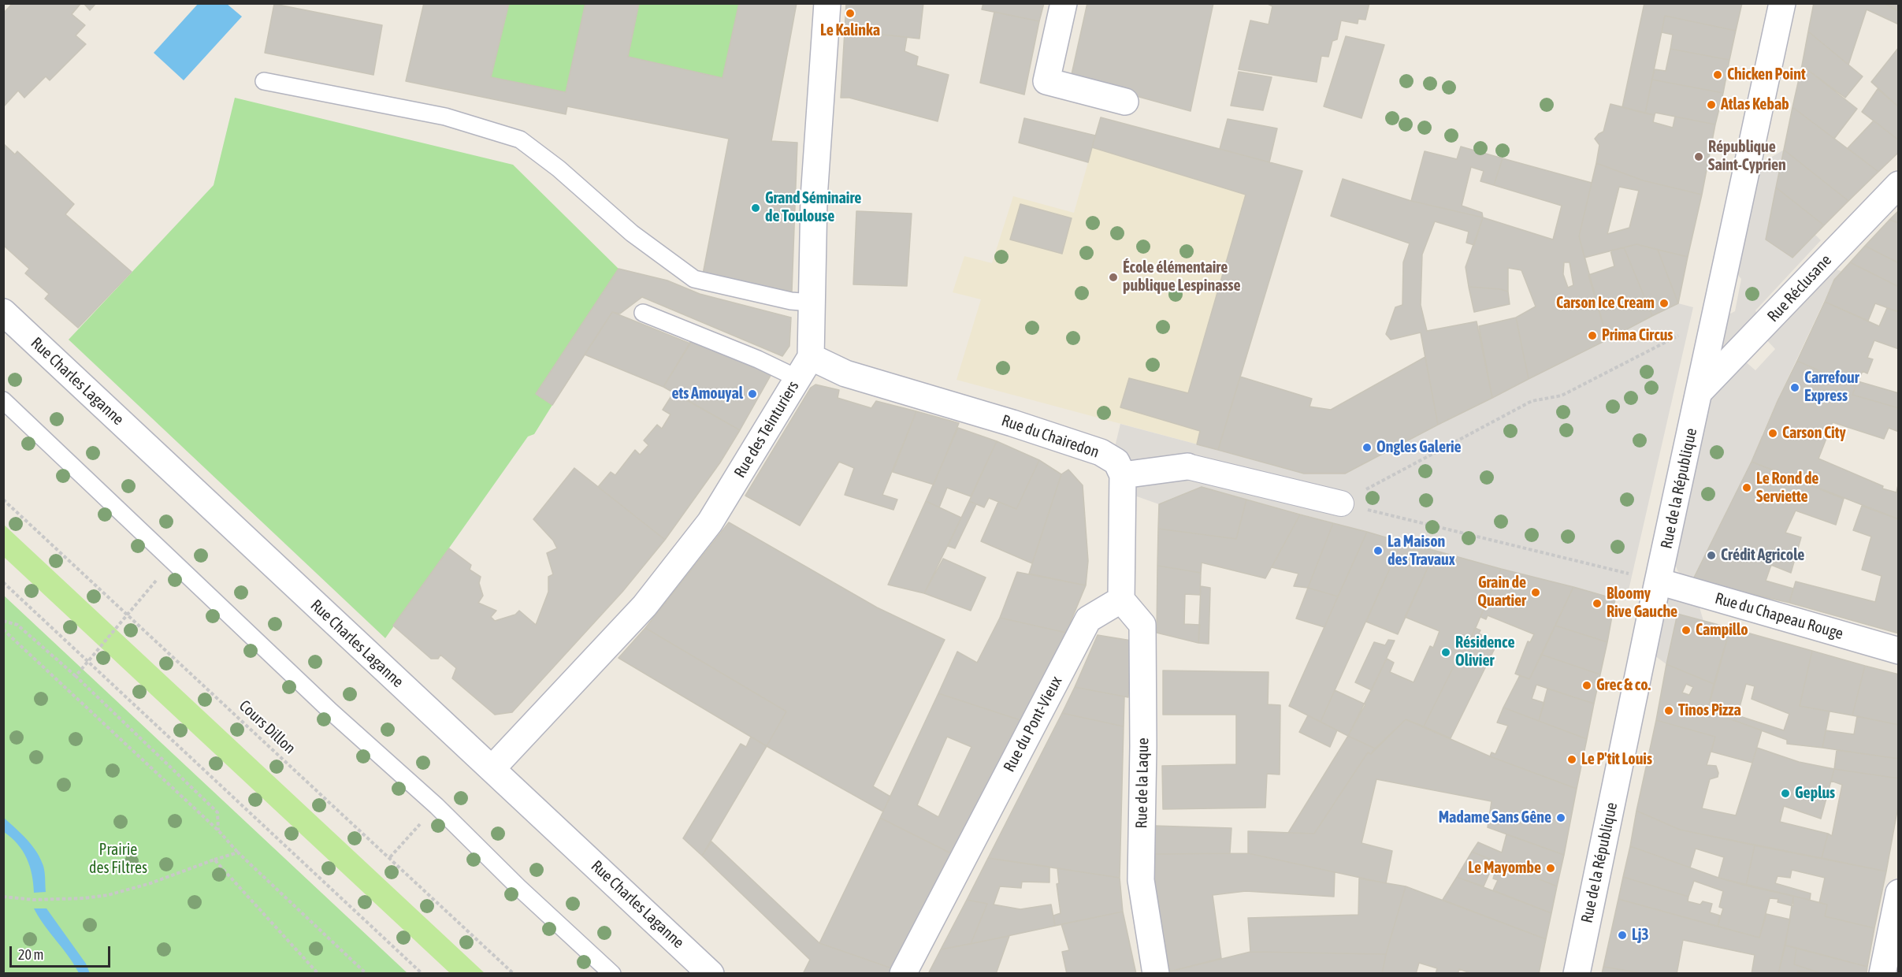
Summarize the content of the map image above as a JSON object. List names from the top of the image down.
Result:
{
  "streets": {
    "street": [
      "Rue Réclusane",
      "Rue Charles Laganne",
      "Rue des Teinturiers",
      "Rue du Chairedon",
      "Rue de la République",
      "Rue du Chapeau Rouge",
      "Rue du Pont-Vieux",
      "Rue de la Laque"
    ],
    "path": ["Cours Dillon"]
  },
  "crossings": [
    ["Rue Réclusane", "Rue de la République"],
    ["Rue Charles Laganne", "Rue des Teinturiers"],
    ["Rue des Teinturiers", "Rue du Chairedon"],
    ["Rue de la République", "Rue du Chapeau Rouge"],
    ["Rue du Pont-Vieux", "Rue de la Laque"]
  ],
  "parks": ["Prairie des Filtres"],
  "places": [
    "Le Kalinka",
    "Chicken Point",
    "Atlas Kebab",
    "République Saint-Cyprien",
    "Grand Séminaire de Toulouse",
    "École élémentaire publique Lespinasse",
    "Carson Ice Cream",
    "Prima Circus",
    "Carrefour Express",
    "ets Amouyal",
    "Carson City",
    "Ongles Galerie",
    "Le Rond de Serviette",
    "La Maison des Travaux",
    "Crédit Agricole",
    "Grain de Quartier",
    "Bloomy Rive Gauche",
    "Campillo",
    "Résidence Olivier",
    "Grec & co.",
    "Tinos Pizza",
    "Le P'tit Louis",
    "Geplus",
    "Madame Sans Gêne",
    "Le Mayombe",
    "Lj3"
  ],
  "scale_bar": "20 m"
}
